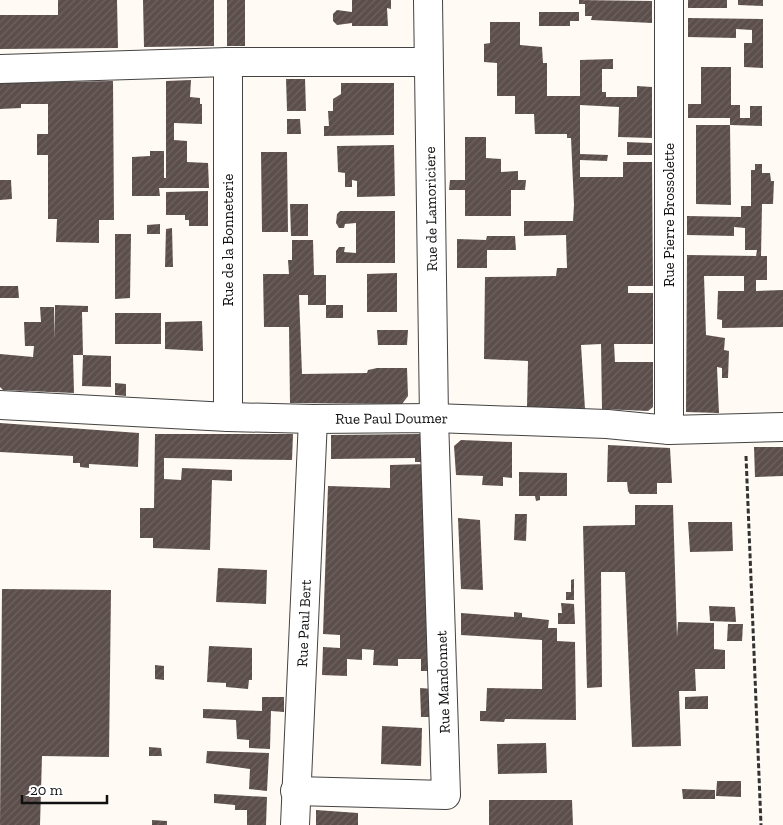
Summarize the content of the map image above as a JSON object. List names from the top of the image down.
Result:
{
  "streets": {
    "street": [
      "Rue de Lamoriciere",
      "Rue Pierre Brossolette",
      "Rue de la Bonneterie",
      "Rue Paul Doumer",
      "Rue Paul Bert",
      "Rue Mandonnet"
    ]
  },
  "crossings": [
    ["Rue de Lamoriciere", "Rue Paul Doumer"],
    ["Rue de Lamoriciere", "Rue Mandonnet"],
    ["Rue Pierre Brossolette", "Rue Paul Doumer"],
    ["Rue de la Bonneterie", "Rue Paul Doumer"],
    ["Rue Paul Doumer", "Rue Paul Bert"],
    ["Rue Paul Doumer", "Rue Mandonnet"],
    ["Rue Paul Bert", "Rue Mandonnet"]
  ],
  "scale_bar": "20 m"
}
